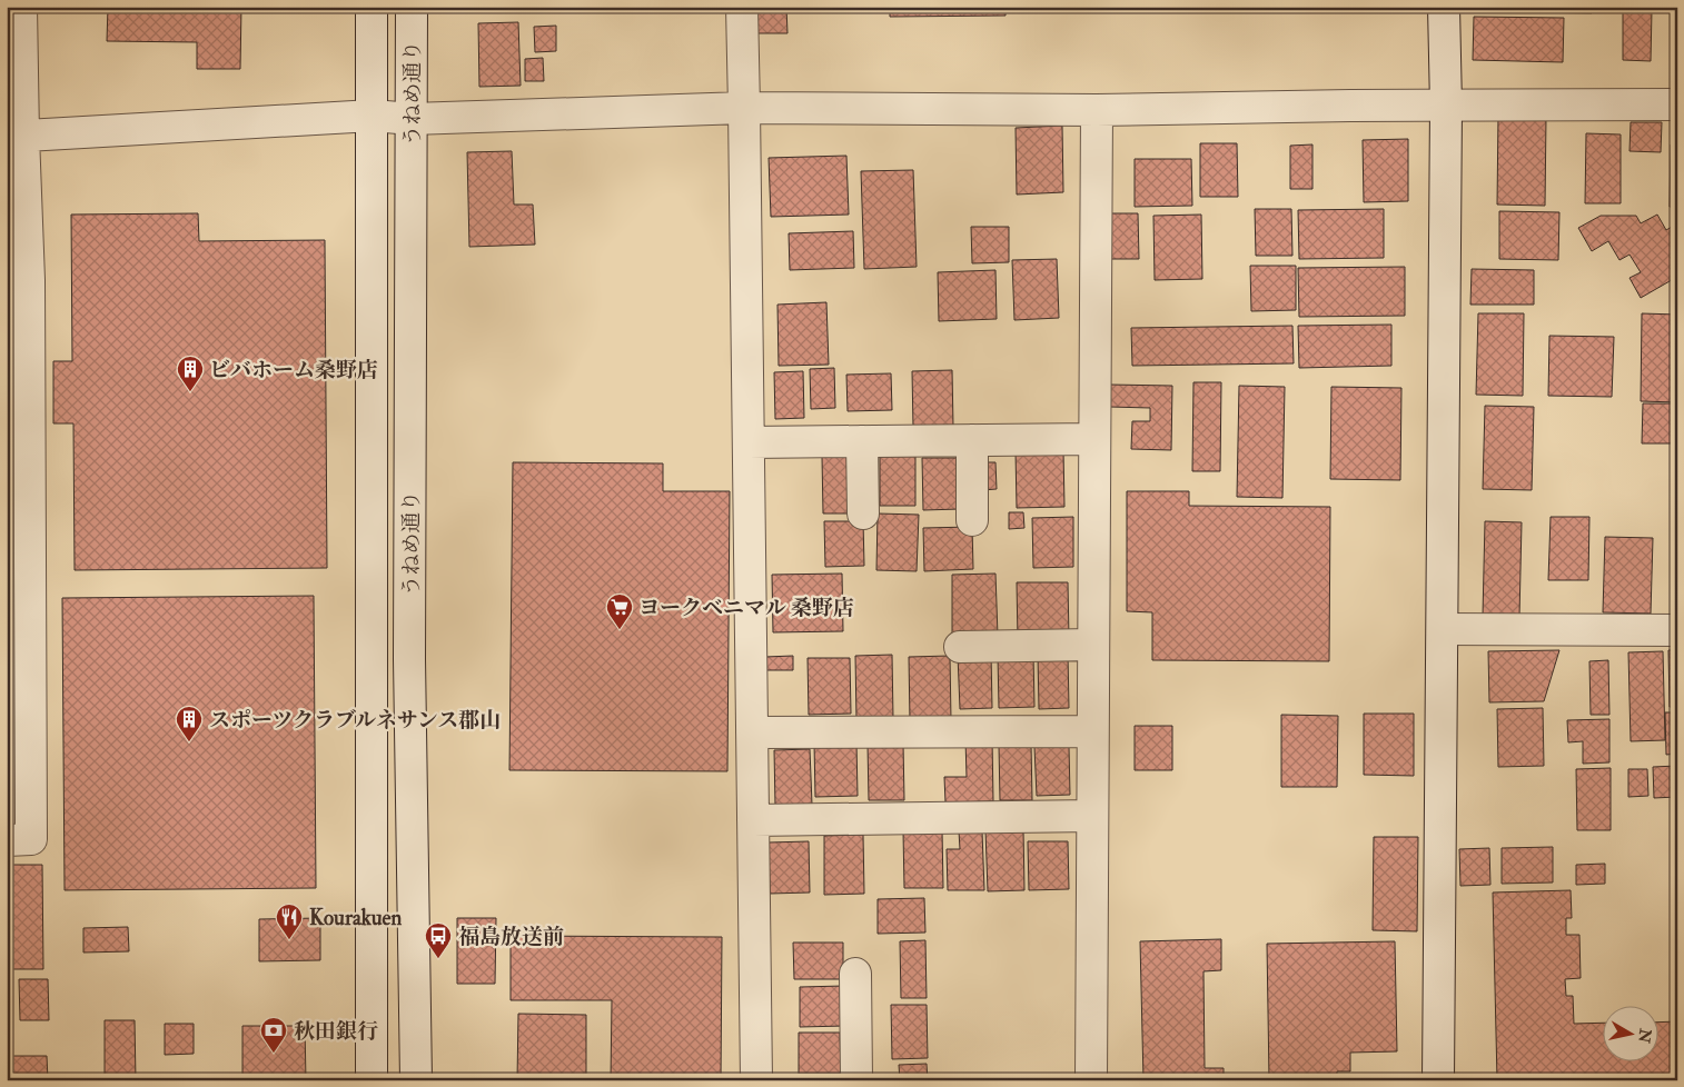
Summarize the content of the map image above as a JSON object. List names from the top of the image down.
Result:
{
  "streets": {
    "street": ["うねめ通り"]
  },
  "places": {
    "building": ["ビバホーム桑野店", "スポーツクラブルネサンス郡山"],
    "supermarket": ["ヨークベニマル 桑野店"],
    "restaurant": ["Kourakuen"],
    "bus stop": ["福島放送前"],
    "bank": ["秋田銀行"]
  },
  "north": "right"
}
